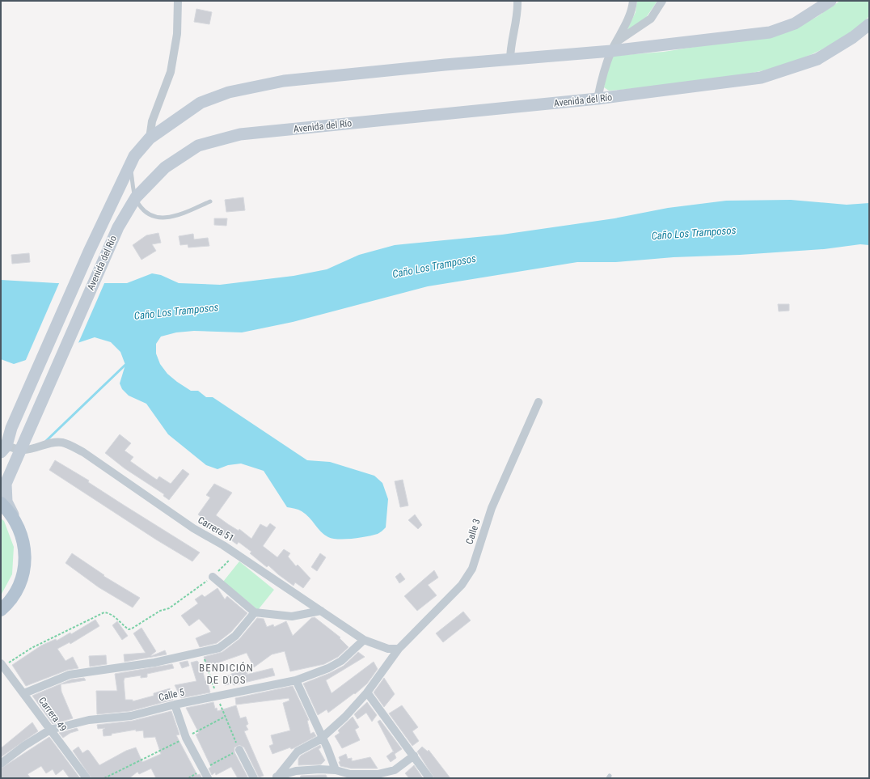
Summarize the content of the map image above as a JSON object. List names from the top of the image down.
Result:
{
  "streets": {
    "main road": ["Avenida del Río"],
    "street": [
      "Carrera 51",
      "Calle 3",
      "Calle 5",
      "Carrera 49"
    ]
  },
  "crossings": [
    ["Avenida del Río", "Carrera 51"],
    ["Carrera 51", "Calle 3"],
    ["Carrera 51", "Calle 5"],
    ["Calle 5", "Carrera 49"]
  ],
  "districts": ["BENDICIÓN DE DIOS"],
  "water": ["Caño Los Tramposos"]
}
